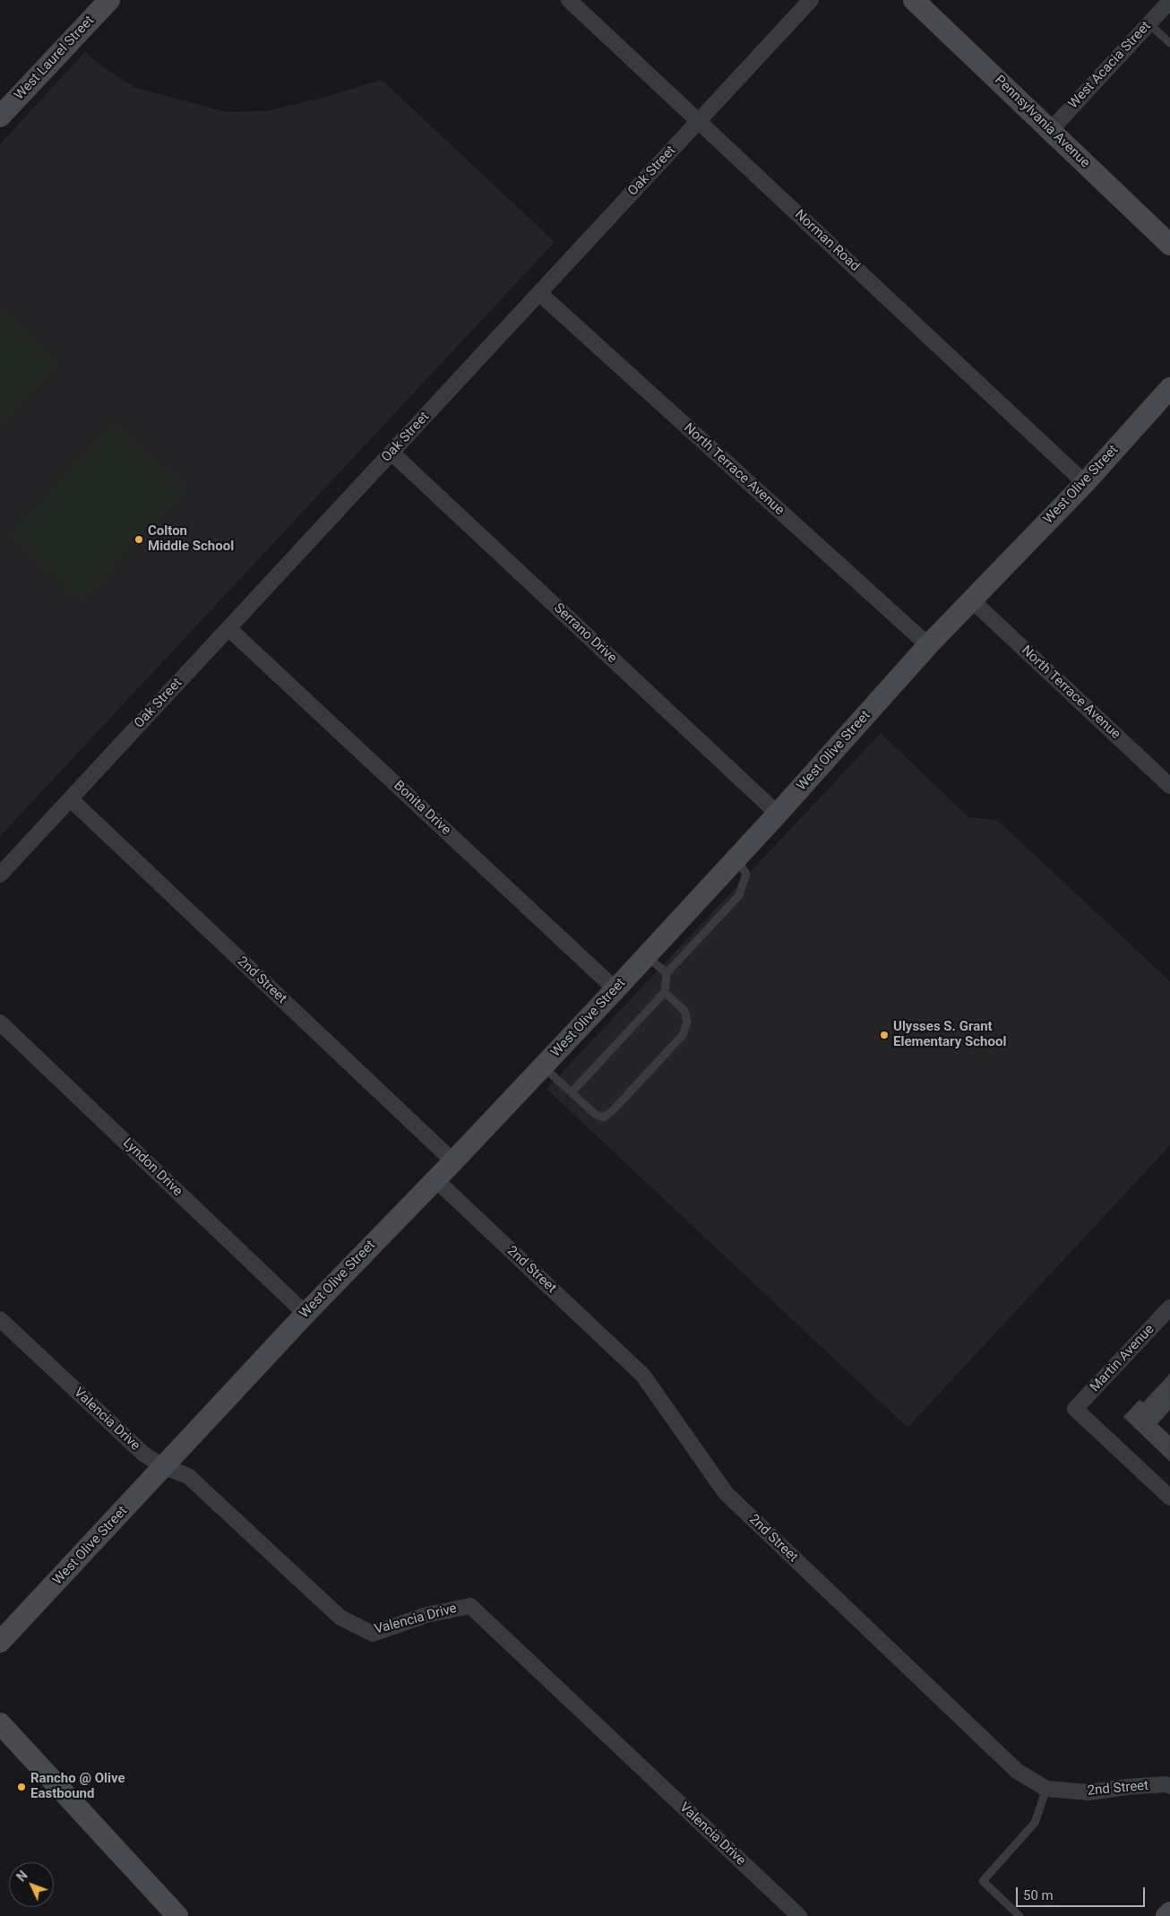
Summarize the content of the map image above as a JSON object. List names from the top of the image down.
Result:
{
  "streets": {
    "street": [
      "West Laurel Street",
      "West Acacia Street",
      "Pennsylvania Avenue",
      "Oak Street",
      "Norman Road",
      "North Terrace Avenue",
      "West Olive Street",
      "Serrano Drive",
      "Bonita Drive",
      "2nd Street",
      "Lyndon Drive",
      "Martin Avenue",
      "Valencia Drive"
    ]
  },
  "crossings": [
    ["West Acacia Street", "Pennsylvania Avenue"],
    ["Oak Street", "Norman Road"],
    ["Oak Street", "North Terrace Avenue"],
    ["Oak Street", "Serrano Drive"],
    ["Oak Street", "Bonita Drive"],
    ["Oak Street", "2nd Street"],
    ["Norman Road", "West Olive Street"],
    ["North Terrace Avenue", "West Olive Street"],
    ["West Olive Street", "Serrano Drive"],
    ["West Olive Street", "Bonita Drive"],
    ["West Olive Street", "2nd Street"],
    ["West Olive Street", "Lyndon Drive"],
    ["West Olive Street", "Valencia Drive"]
  ],
  "places": ["Colton Middle School", "Ulysses S. Grant Elementary School", "Rancho @ Olive Eastbound"],
  "scale_bar": "50 m",
  "north": "top left"
}
